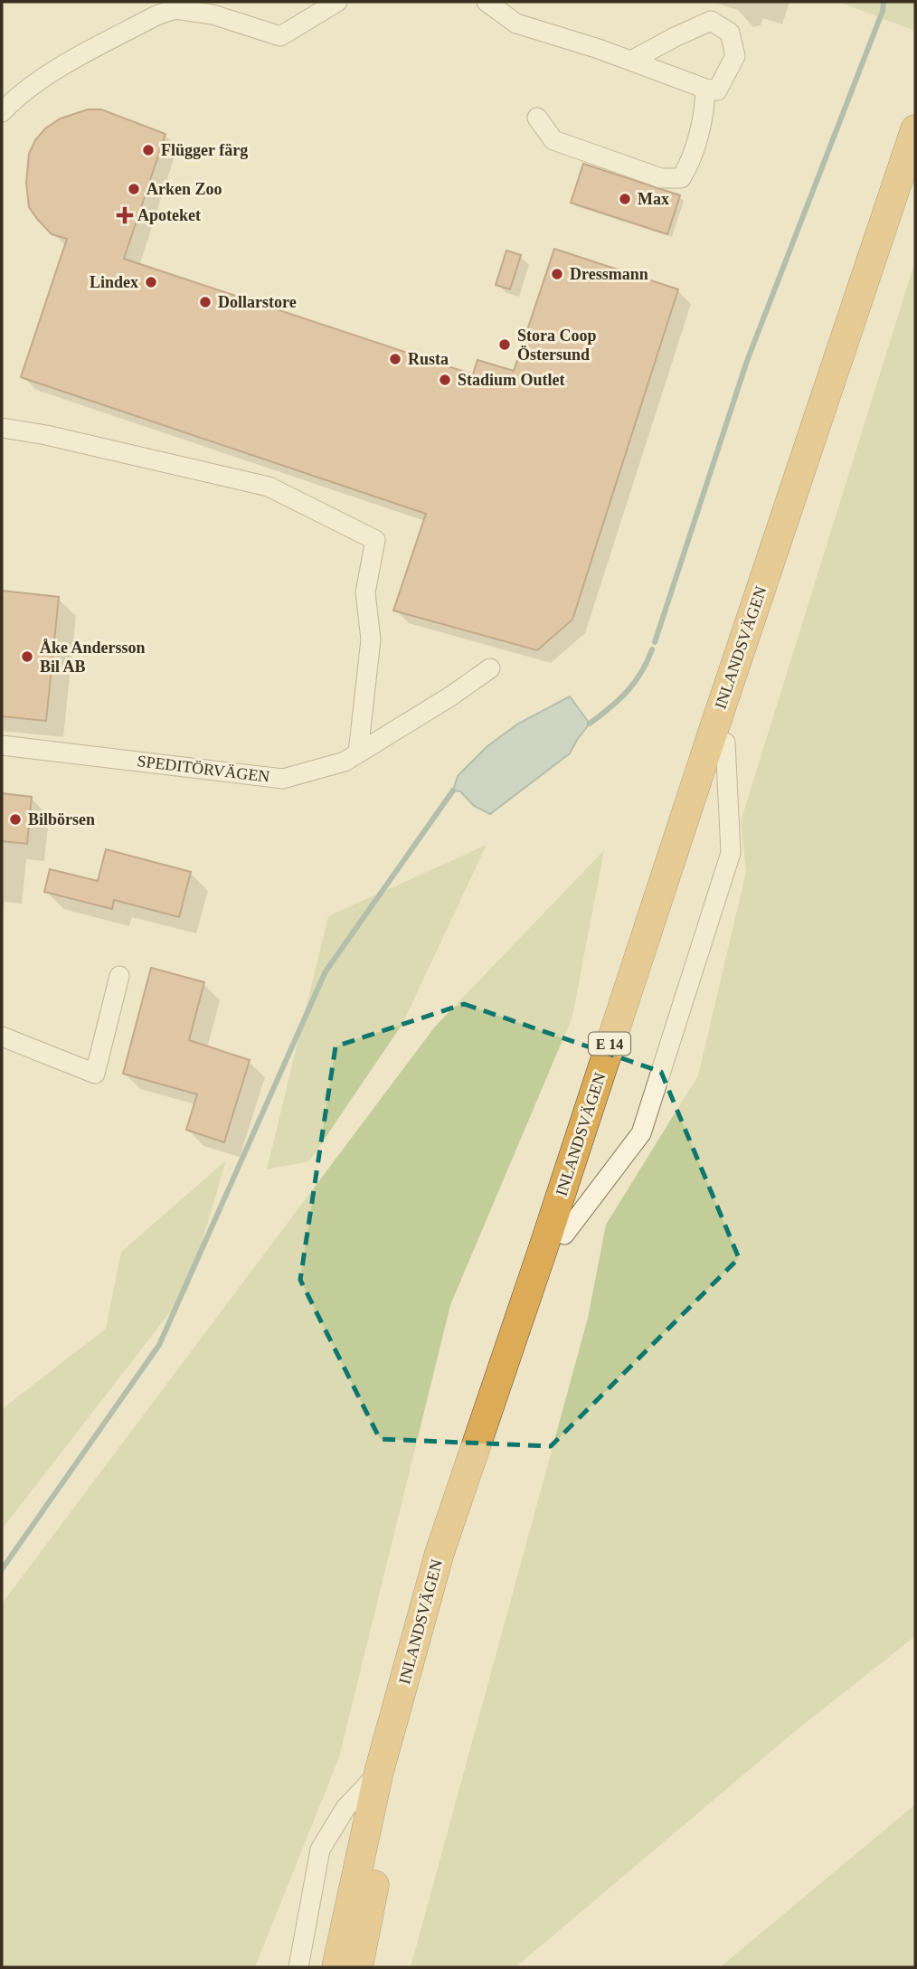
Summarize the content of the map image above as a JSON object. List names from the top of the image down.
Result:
{
  "streets": {
    "highway": ["INLANDSVÄGEN", "E 14"],
    "street": ["SPEDITÖRVÄGEN"]
  },
  "places": {
    "other": [
      "Flügger färg",
      "Arken Zoo",
      "Max",
      "Dressmann",
      "Lindex",
      "Dollarstore",
      "Stora Coop Östersund",
      "Rusta",
      "Stadium Outlet",
      "Åke Andersson Bil AB",
      "Bilbörsen"
    ],
    "health": ["Apoteket"]
  }
}
